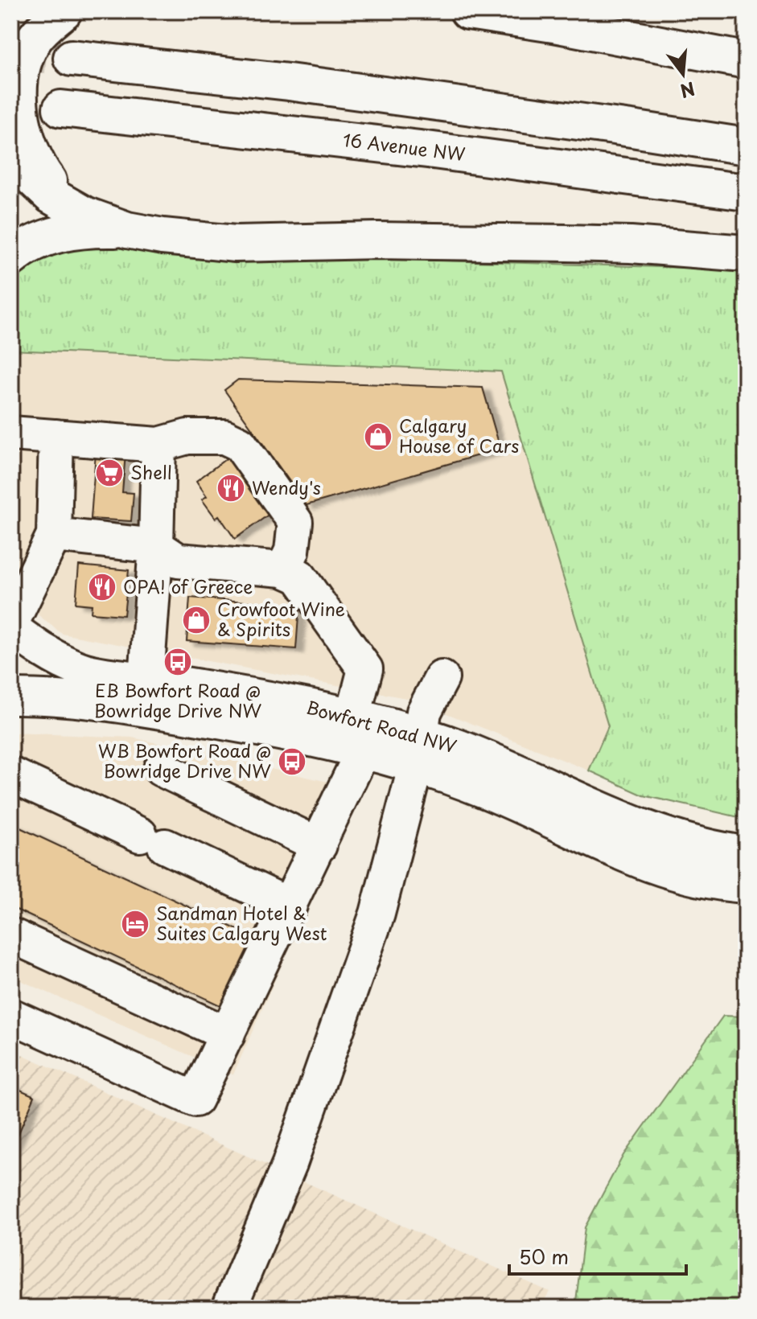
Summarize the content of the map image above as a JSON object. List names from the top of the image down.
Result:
{
  "streets": {
    "highway": ["16 Avenue NW"],
    "street": ["Bowfort Road NW"]
  },
  "places": {
    "shop": ["Calgary House of Cars", "Crowfoot Wine & Spirits"],
    "supermarket": ["Shell"],
    "restaurant": ["Wendy's", "OPA! of Greece"],
    "bus stop": ["EB Bowfort Road @ Bowridge Drive NW", "WB Bowfort Road @ Bowridge Drive NW"],
    "hotel": ["Sandman Hotel & Suites Calgary West"]
  },
  "scale_bar": "50 m",
  "north": "bottom"
}
